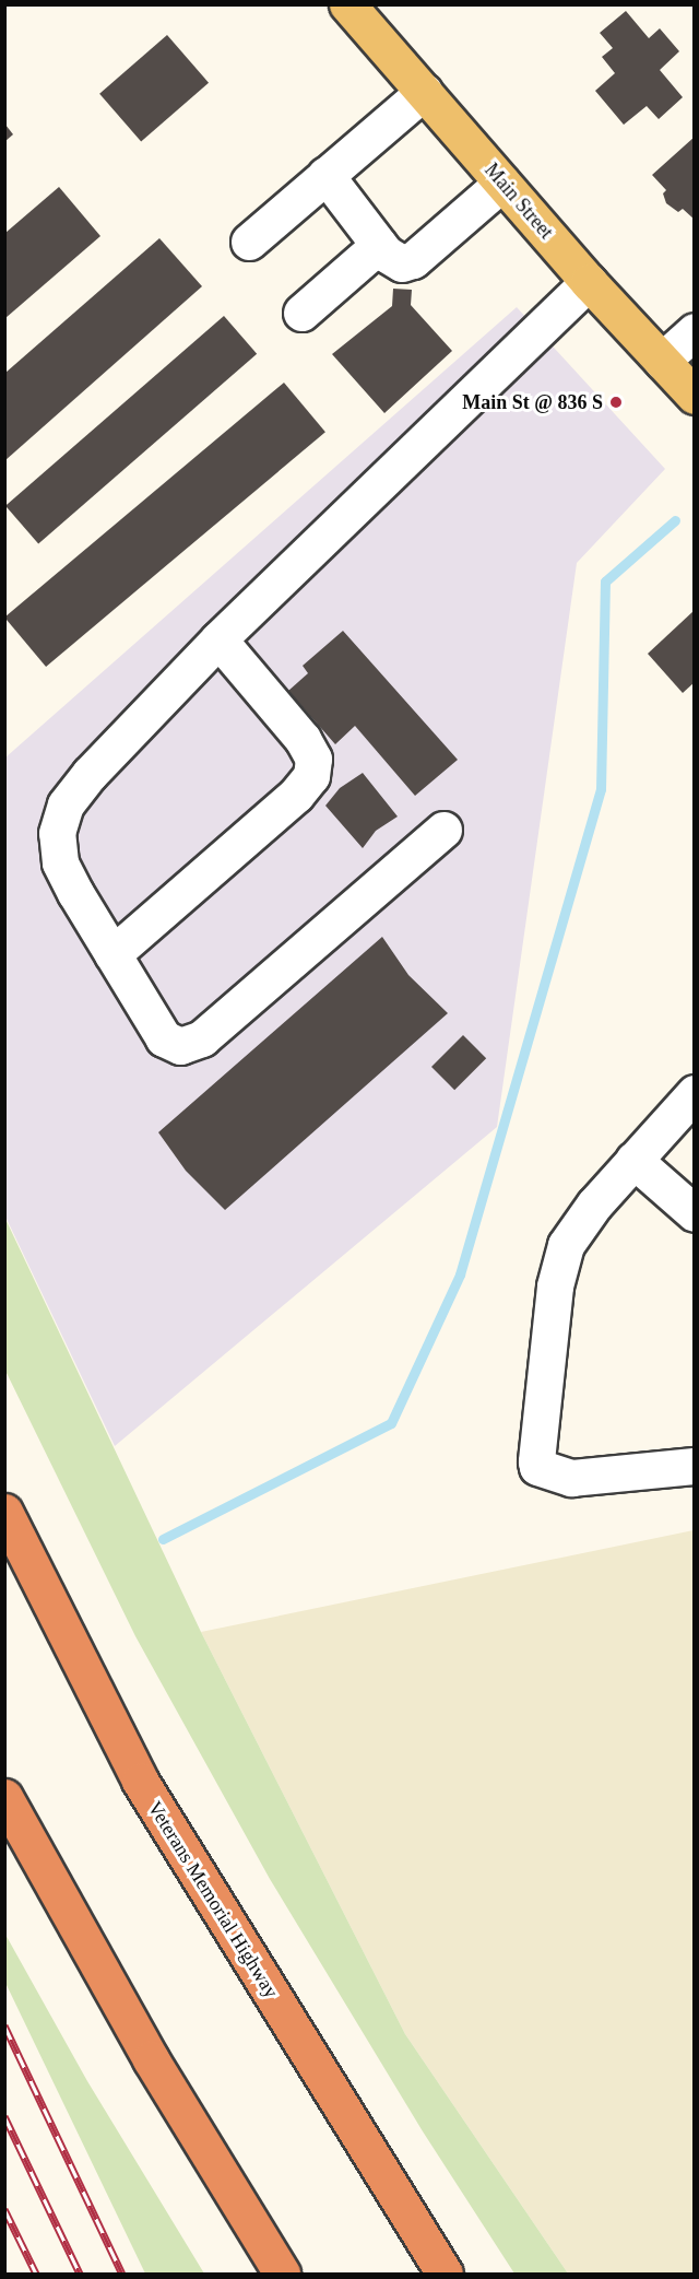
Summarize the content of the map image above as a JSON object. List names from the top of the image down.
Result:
{
  "streets": {
    "highway": ["Veterans Memorial Highway"],
    "main road": ["Main Street"]
  },
  "places": ["Main St @ 836 S"]
}
